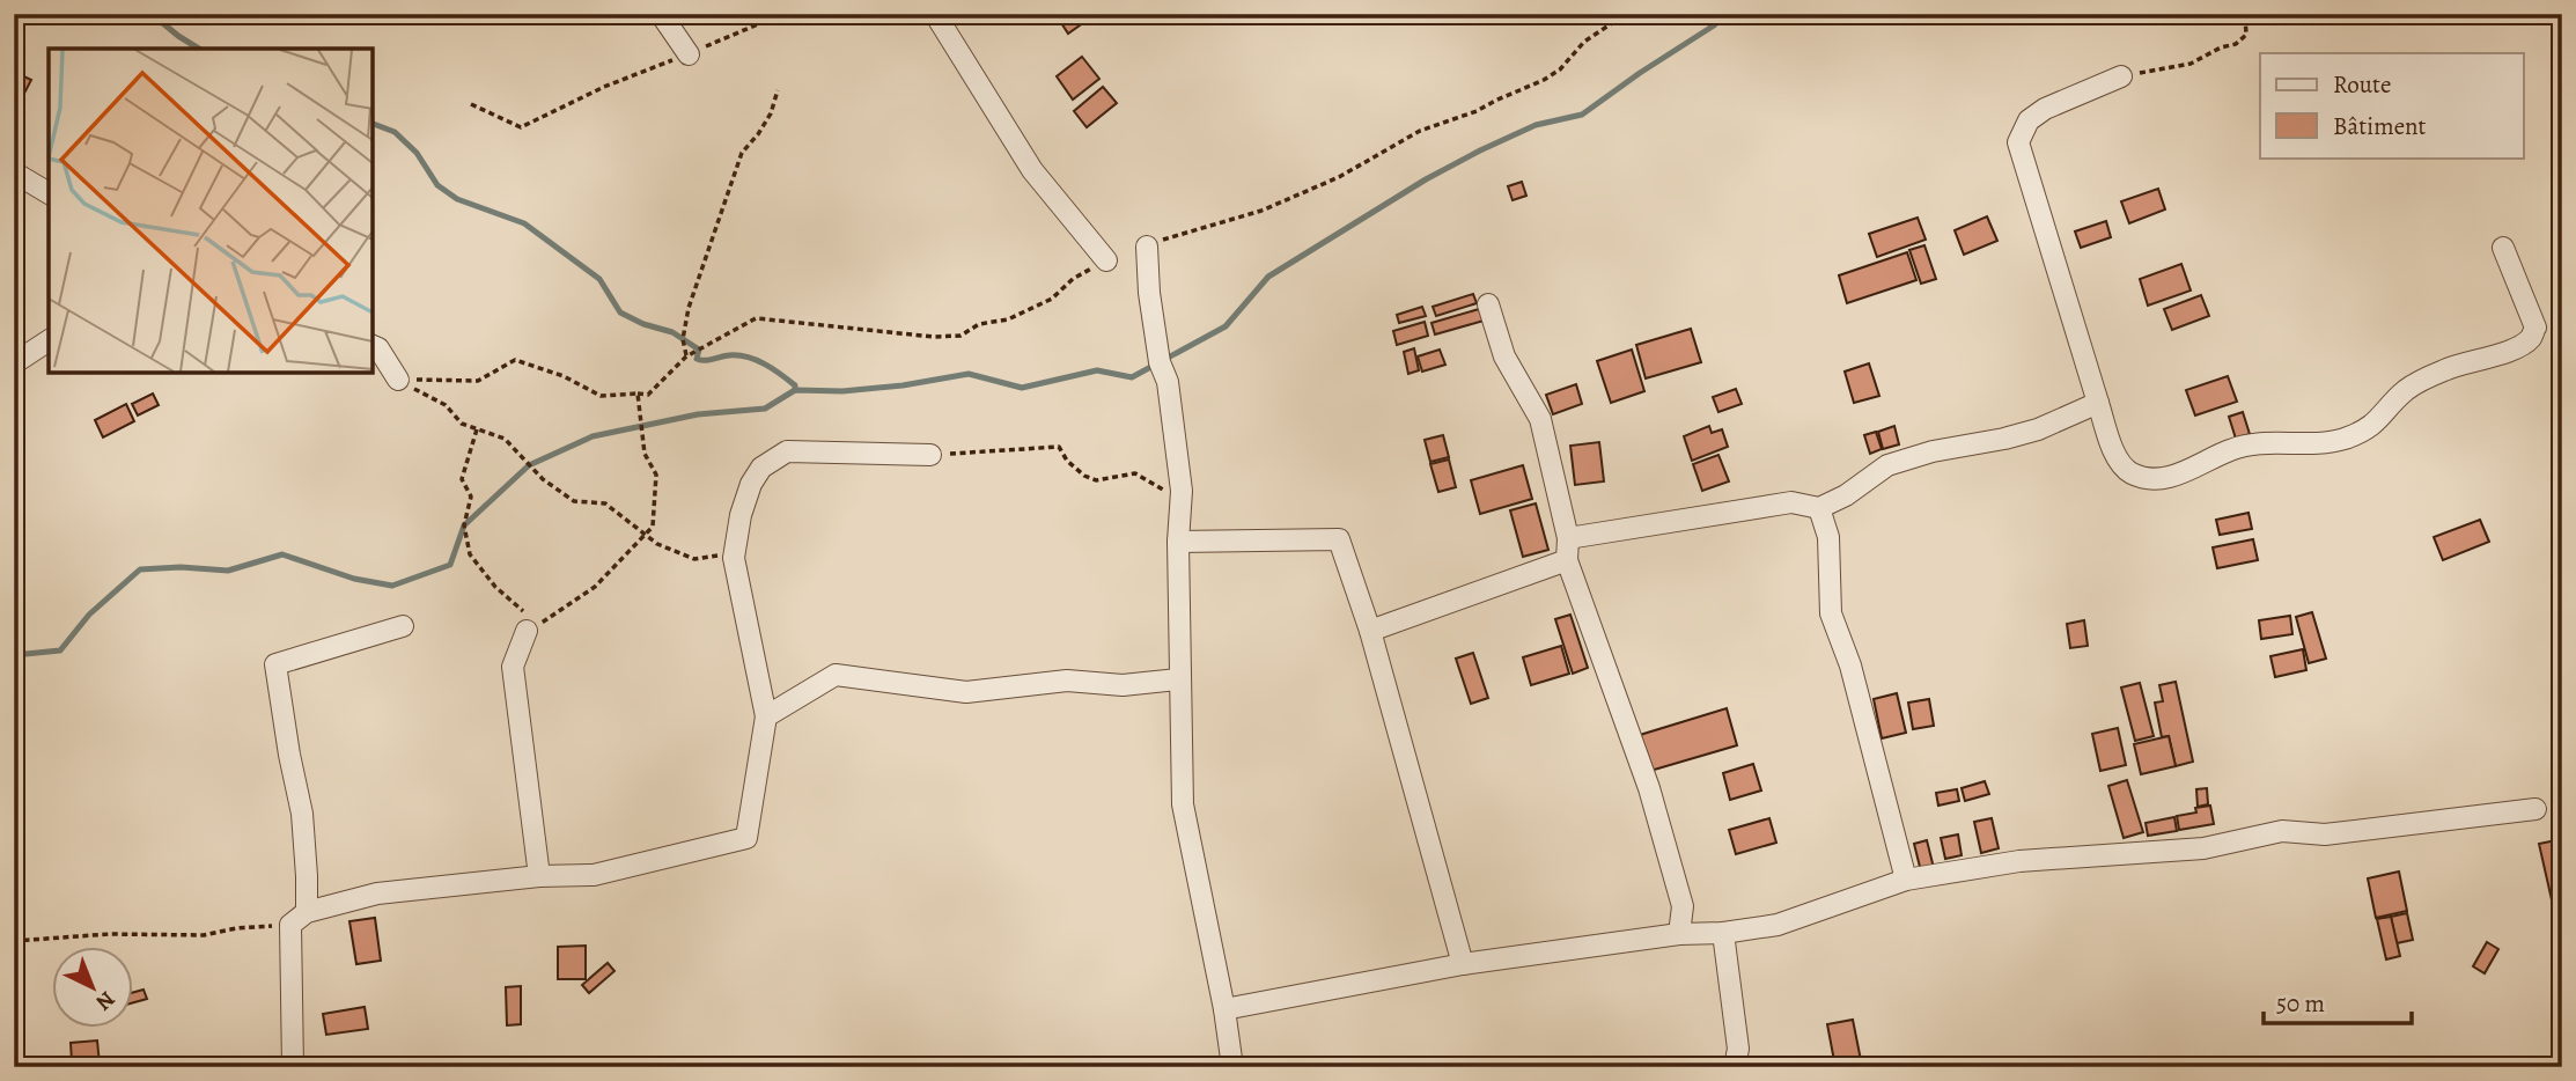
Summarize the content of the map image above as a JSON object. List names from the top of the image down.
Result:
{
  "legend": ["Route", "Bâtiment"],
  "scale_bar": "50 m",
  "north": "bottom right"
}
